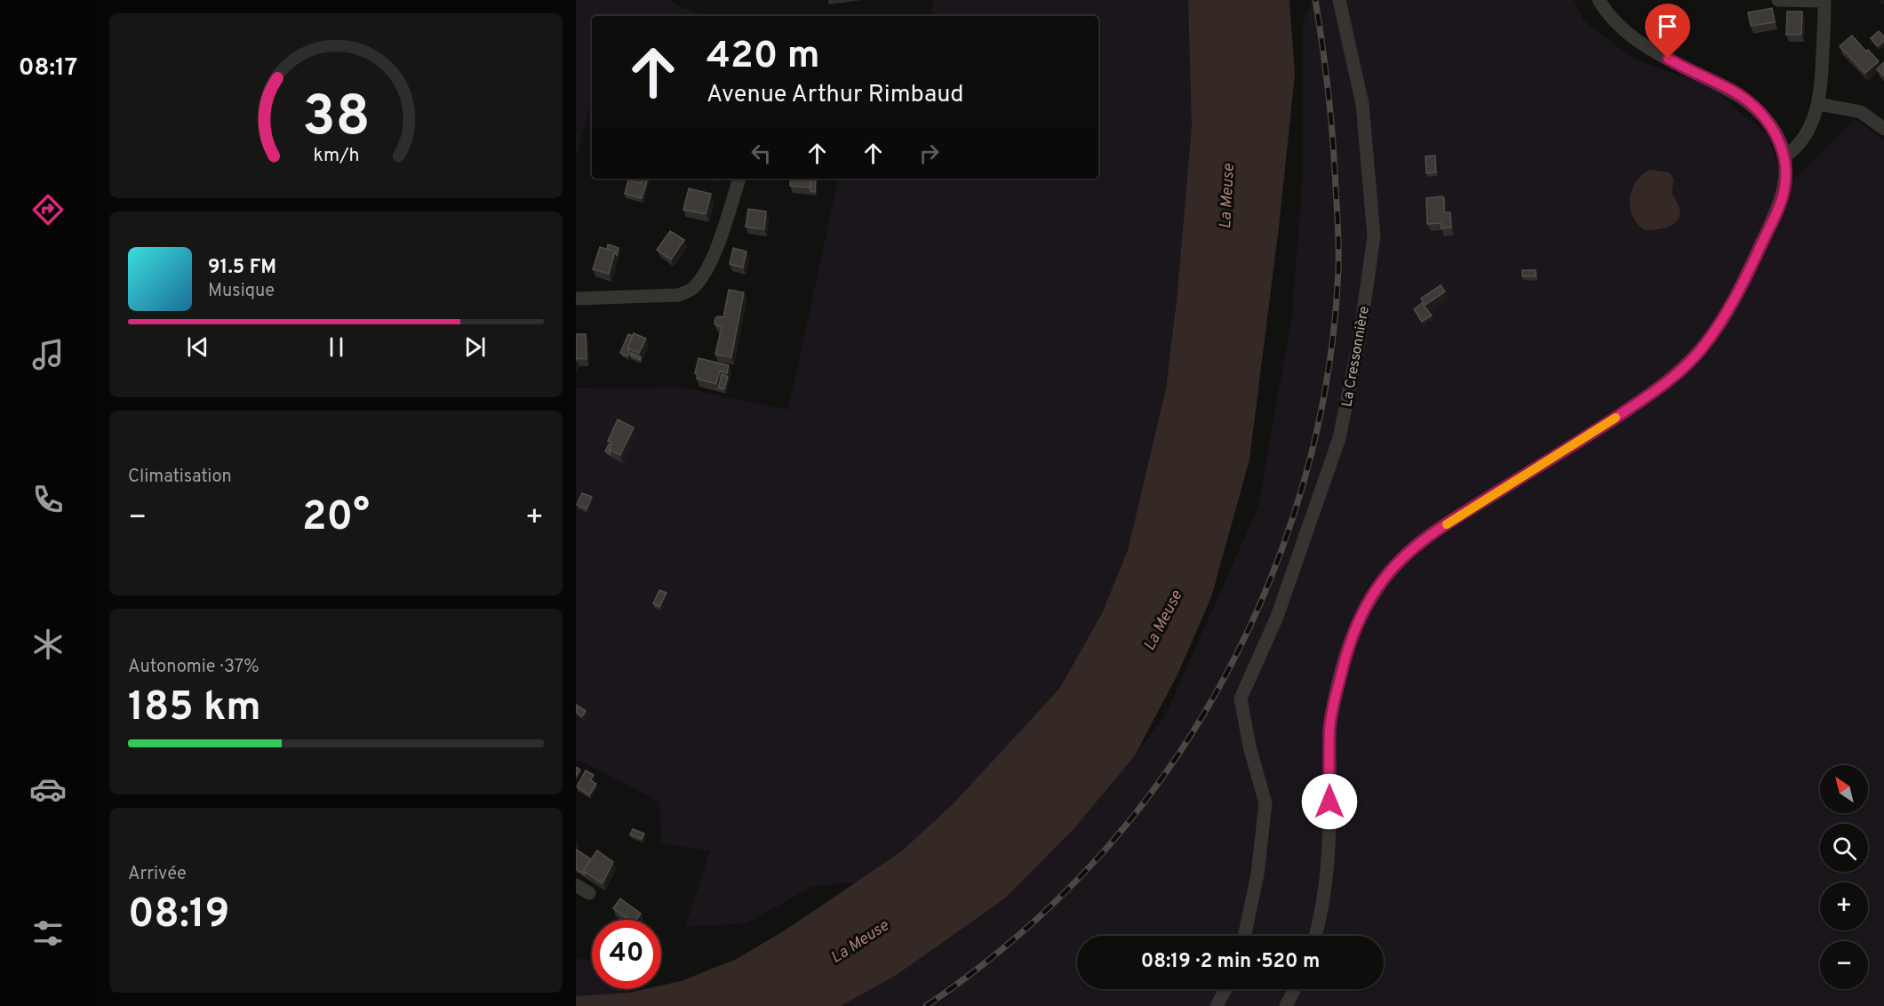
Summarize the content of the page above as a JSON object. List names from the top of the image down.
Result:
{
  "streets": {
    "street": ["La Cressonnière"]
  },
  "water": ["La Meuse"],
  "north": "top left",
  "page": {
    "tabs": "08:17",
    "turn": ["420 m", "Avenue Arthur Rimbaud"],
    "song": ["91.5 FM", "Musique"],
    "tile": [
      "Climatisation",
      ["Autonomie · 37%", "185 km"],
      ["Arrivée", "08:19"]
    ],
    "heat": ["−", "20°", "+"],
    "map_buttons": ["+", "−"],
    "limit": "40",
    "trip": "08:19 · 2 min · 520 m",
    "gauge": ["38", "km/h"]
  }
}
